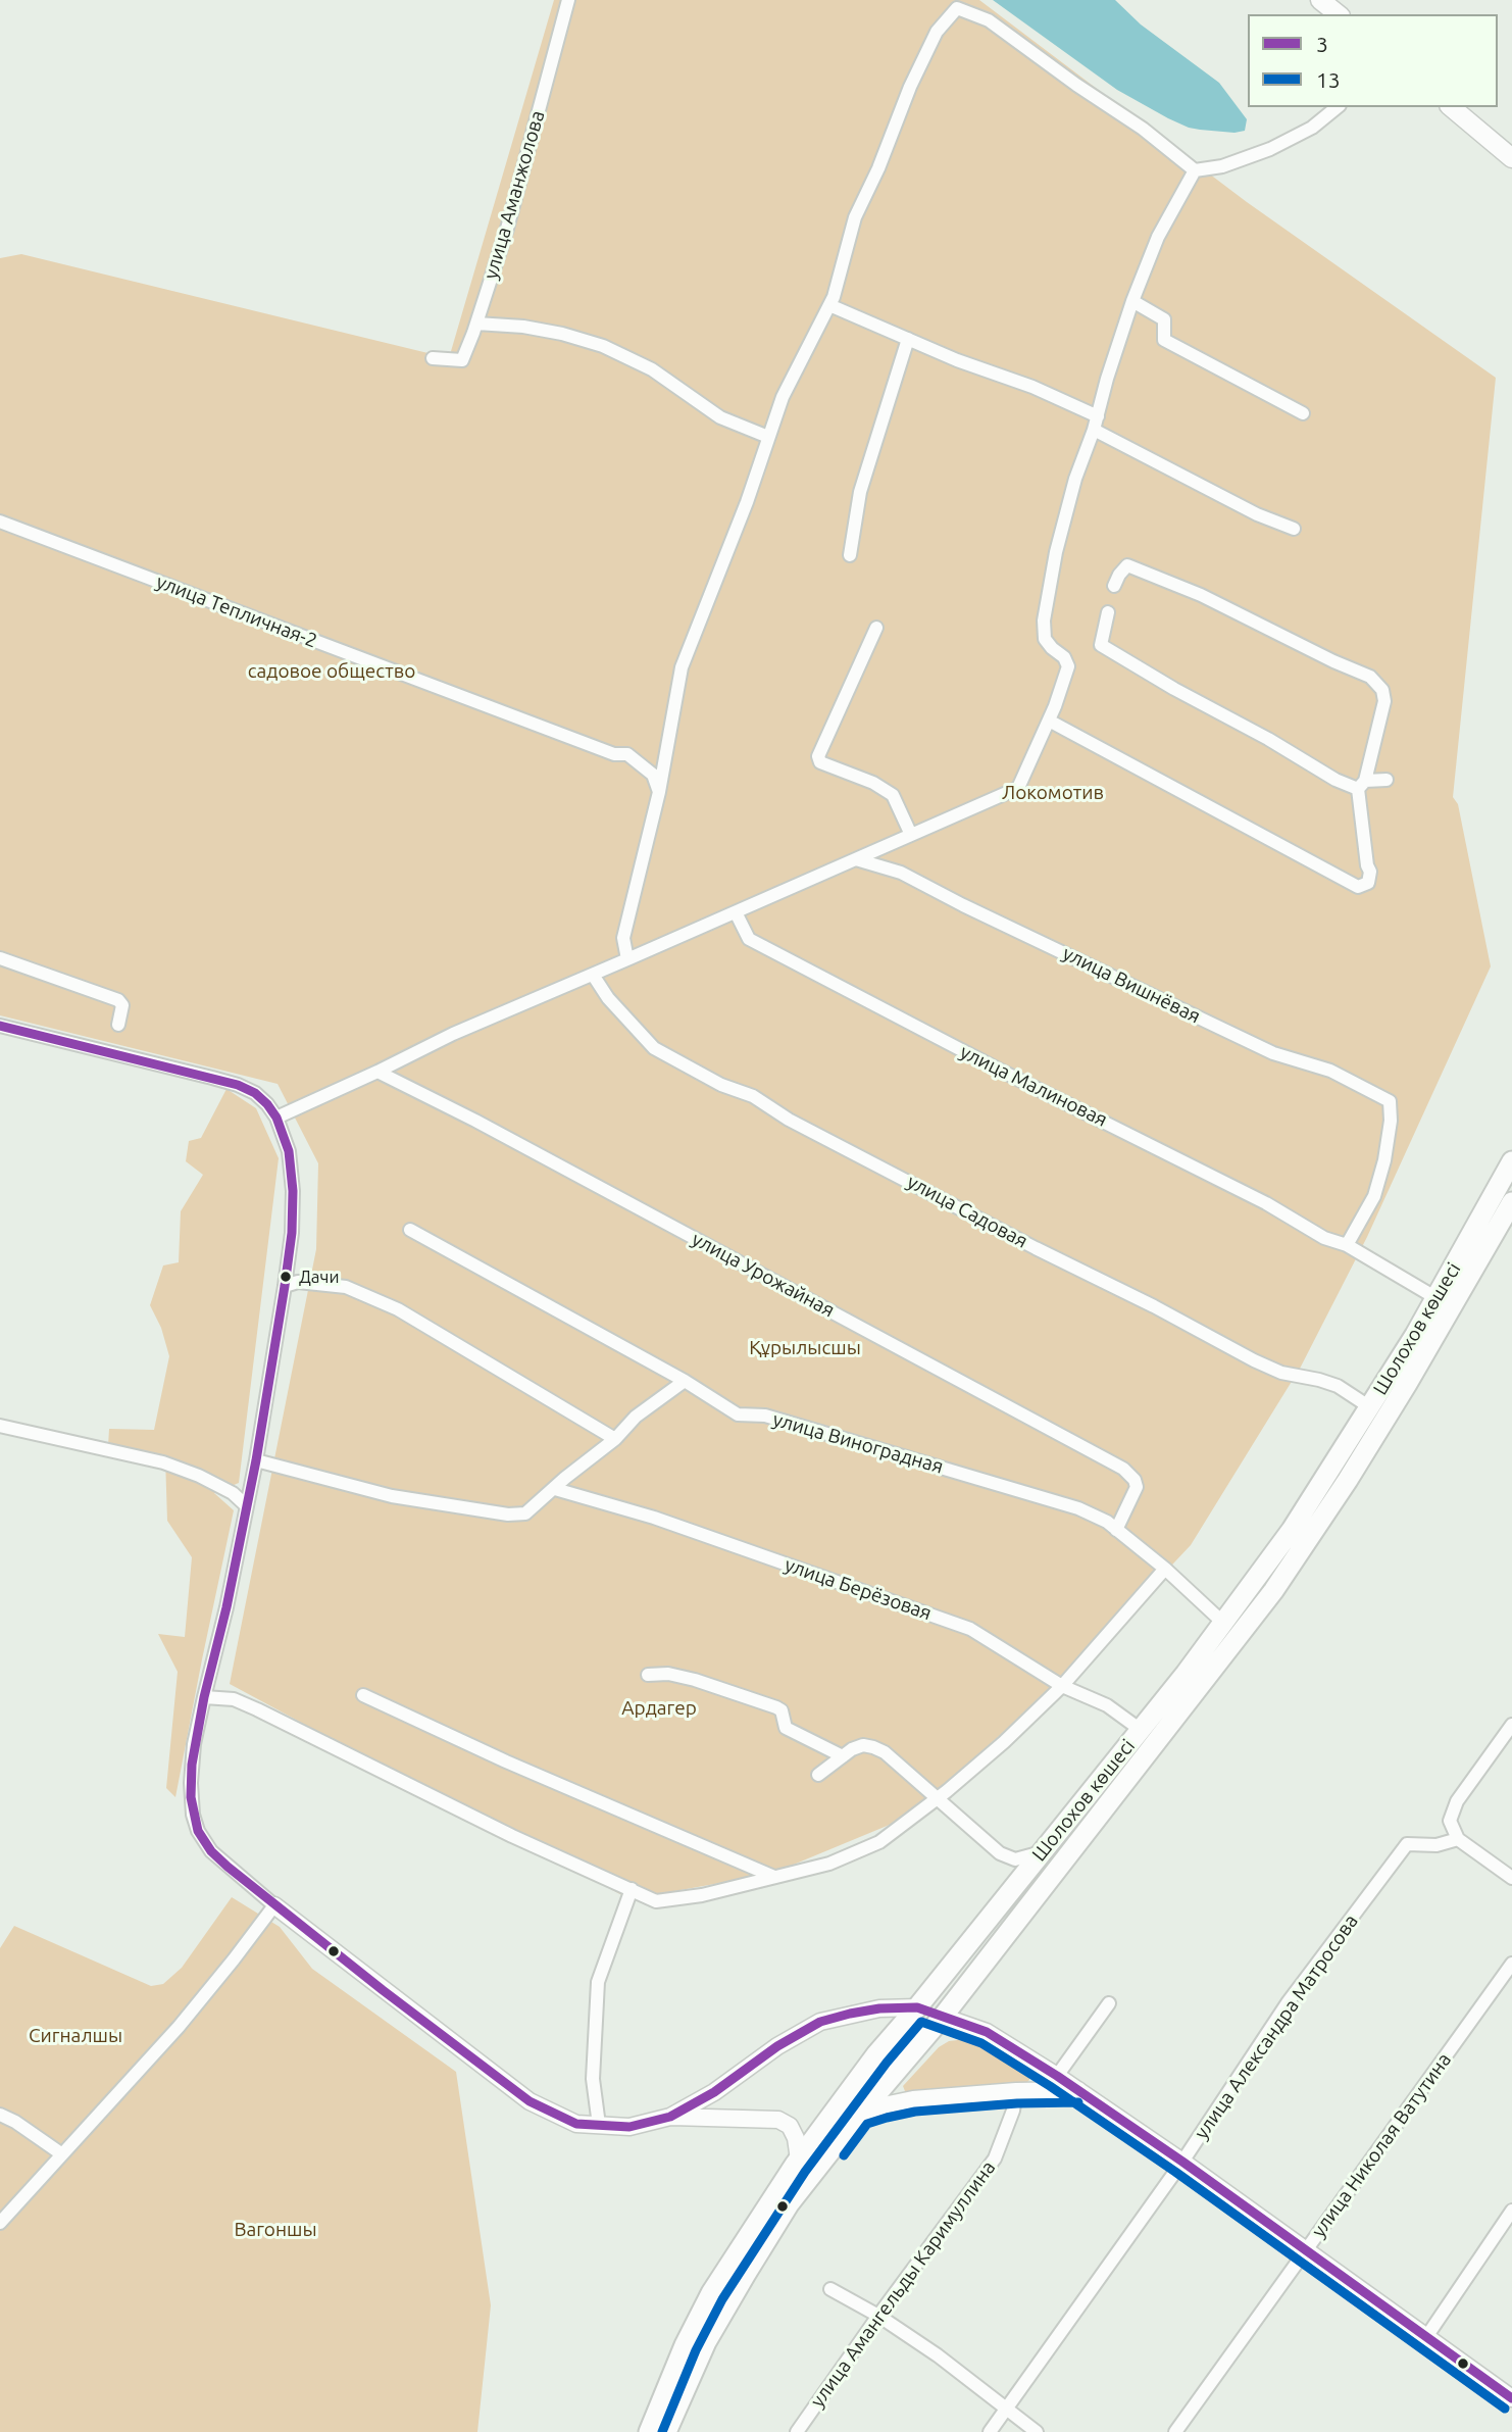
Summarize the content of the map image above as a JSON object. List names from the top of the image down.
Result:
{
  "streets": {
    "highway": ["Шолохов көшесі"],
    "street": [
      "улица Аманжолова",
      "улица Тепличная-2",
      "улица Вишнёвая",
      "улица Малиновая",
      "улица Садовая",
      "улица Урожайная",
      "улица Виноградная",
      "улица Берёзовая",
      "улица Александра Матросова",
      "улица Николая Ватутина",
      "улица Амангельды Каримуллина"
    ]
  },
  "crossings": [
    ["улица Вишнёвая", "улица Малиновая"],
    ["улица Малиновая", "Шолохов көшесі"],
    ["улица Садовая", "Шолохов көшесі"],
    ["улица Урожайная", "улица Виноградная"],
    ["Шолохов көшесі", "улица Виноградная"],
    ["Шолохов көшесі", "улица Берёзовая"]
  ],
  "parks": [
    "садовое общество",
    "Локомотив",
    "Құрылысшы",
    "Ардагер",
    "Сигналшы",
    "Вагоншы"
  ],
  "places": ["Дачи"],
  "lines": ["transit line 3", "transit line 13"],
  "legend": ["3", "13"]
}
